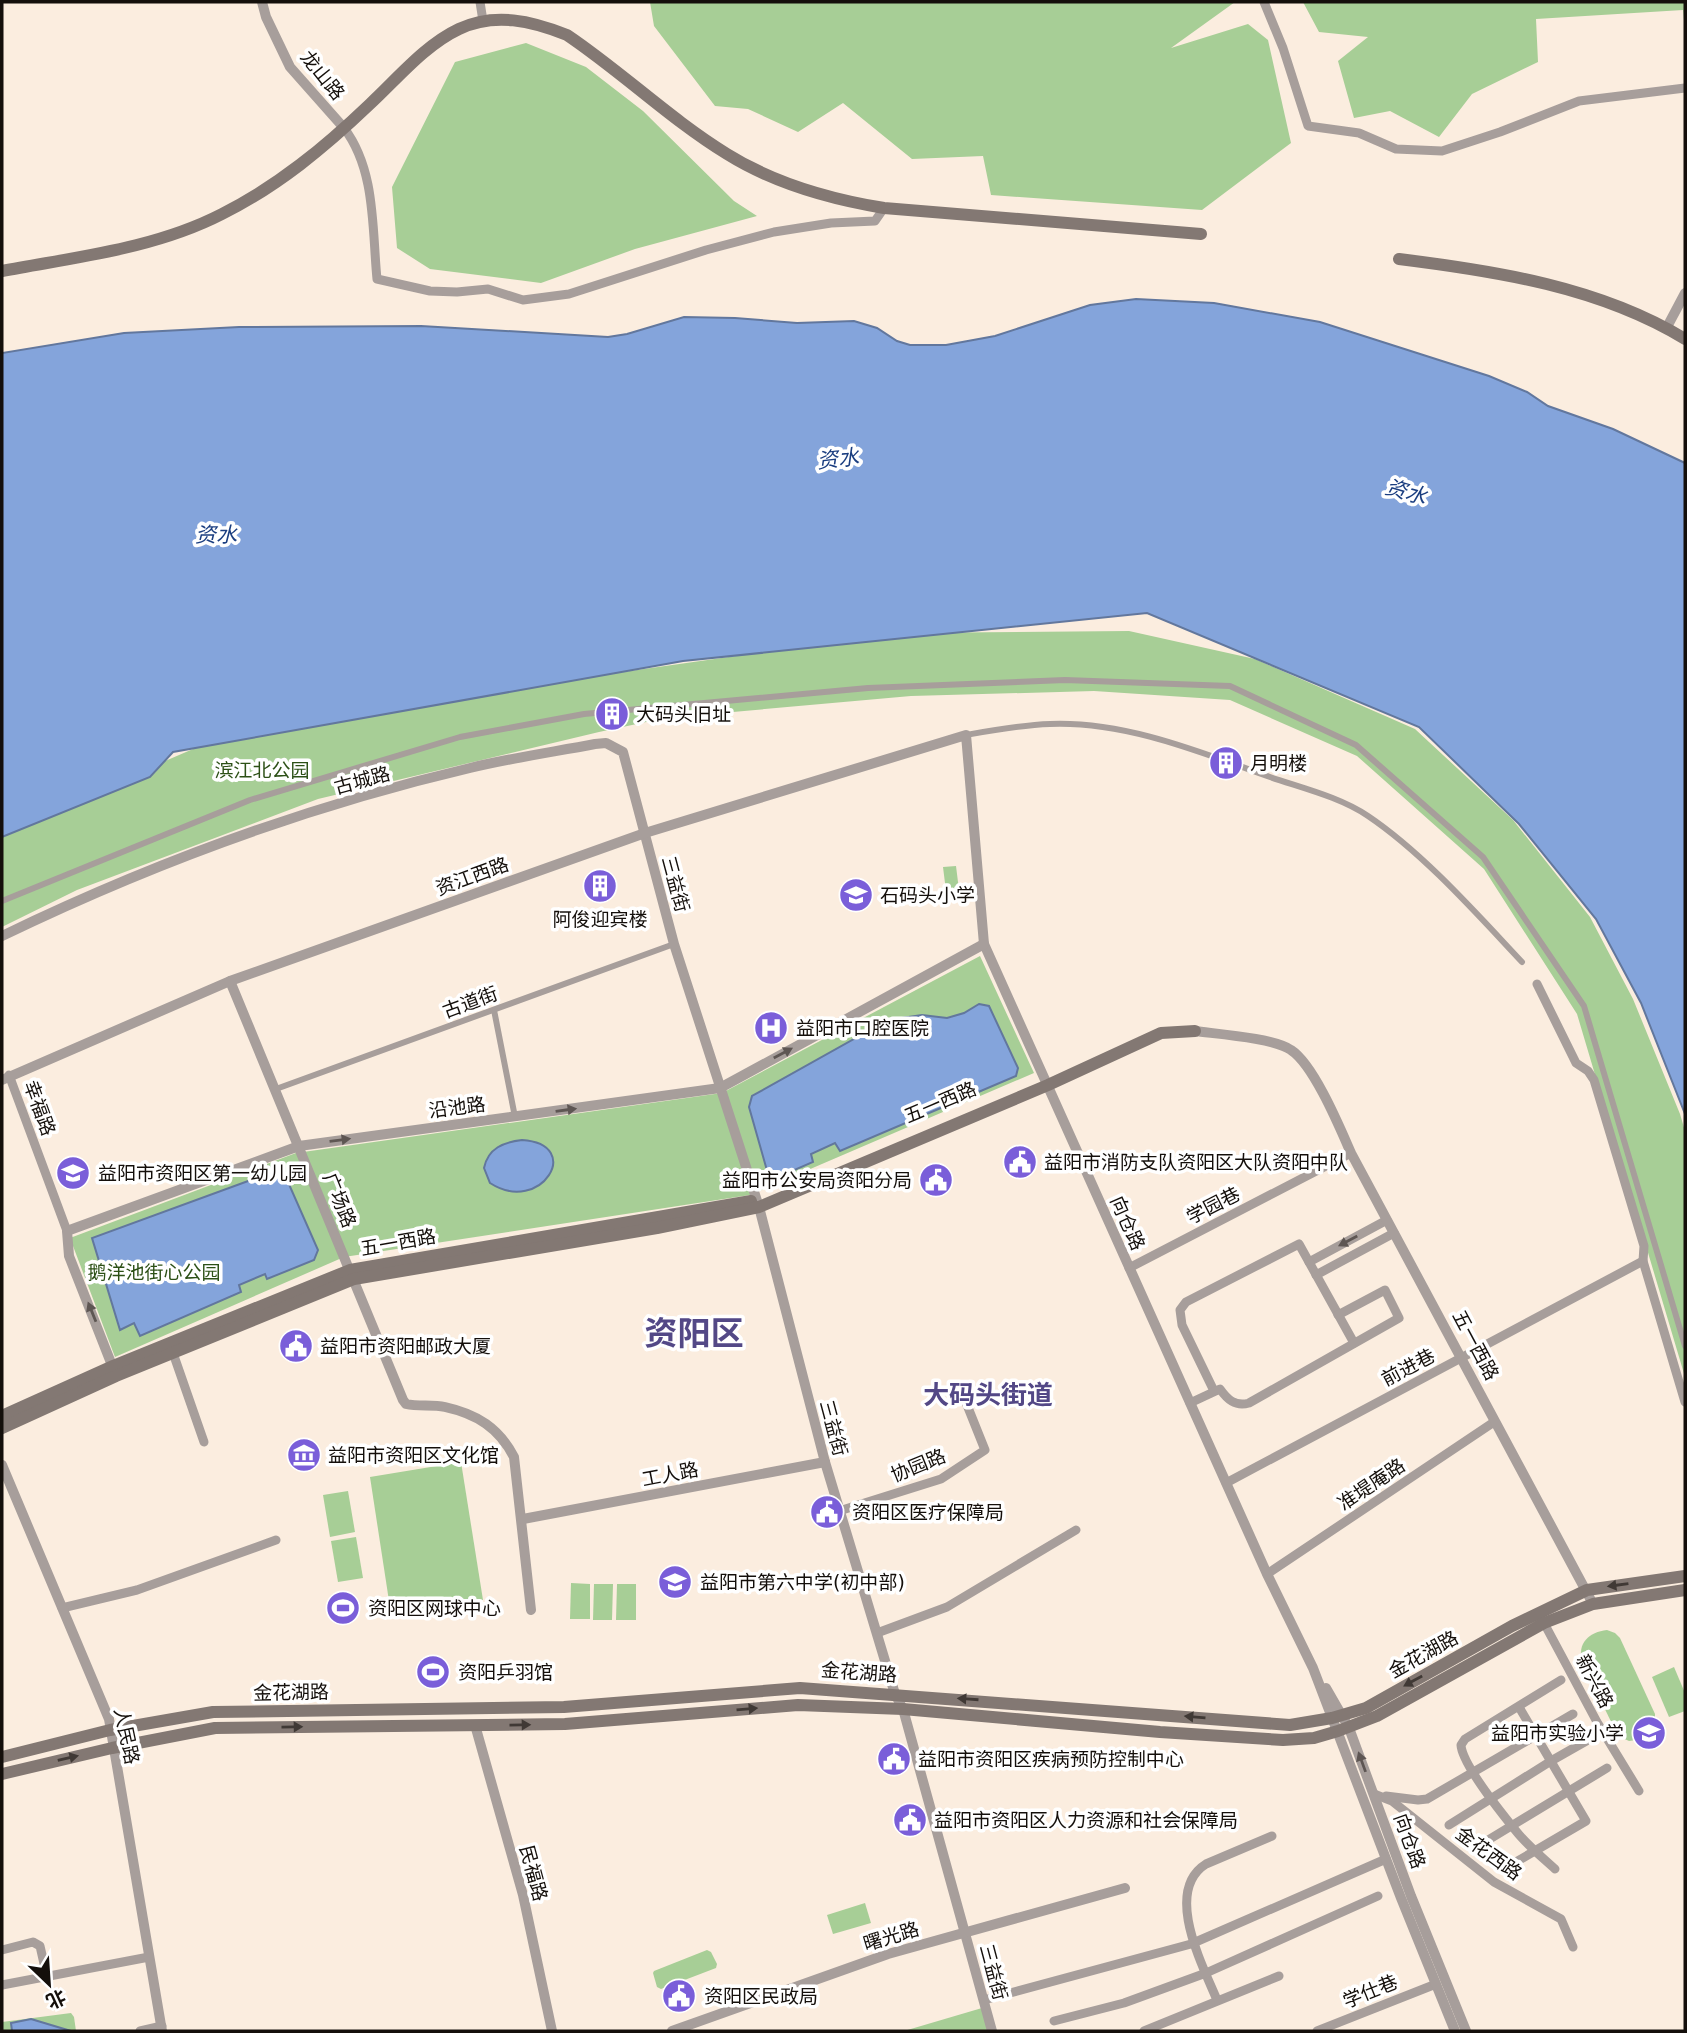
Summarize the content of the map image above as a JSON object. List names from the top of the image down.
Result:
{
  "streets": {
    "main road": ["五一西路", "金花湖路"],
    "street": [
      "龙山路",
      "古城路",
      "资江西路",
      "三益街",
      "古道街",
      "沿池路",
      "幸福路",
      "广场路",
      "学园巷",
      "向仓路",
      "前进巷",
      "协园路",
      "工人路",
      "准堤庵路",
      "新兴路",
      "人民路",
      "金花西路",
      "民福路",
      "曙光路",
      "学仕巷"
    ]
  },
  "crossings": [
    ["古城路", "资江西路"],
    ["古城路", "三益街"],
    ["资江西路", "三益街"],
    ["资江西路", "幸福路"],
    ["资江西路", "广场路"],
    ["资江西路", "向仓路"],
    ["三益街", "古道街"],
    ["三益街", "五一西路"],
    ["三益街", "沿池路"],
    ["三益街", "协园路"],
    ["三益街", "工人路"],
    ["三益街", "金花湖路"],
    ["三益街", "曙光路"],
    ["古道街", "广场路"],
    ["五一西路", "广场路"],
    ["五一西路", "学园巷"],
    ["五一西路", "向仓路"],
    ["五一西路", "前进巷"],
    ["五一西路", "准堤庵路"],
    ["五一西路", "金花湖路"],
    ["沿池路", "幸福路"],
    ["沿池路", "广场路"],
    ["沿池路", "向仓路"],
    ["广场路", "工人路"],
    ["学园巷", "向仓路"],
    ["向仓路", "前进巷"],
    ["向仓路", "准堤庵路"],
    ["向仓路", "金花湖路"],
    ["向仓路", "金花西路"],
    ["向仓路", "学仕巷"],
    ["金花湖路", "人民路"]
  ],
  "one_way": ["沿池路"],
  "districts": ["资阳区", "大码头街道"],
  "water": ["资水"],
  "parks": ["滨江北公园", "鹅洋池街心公园"],
  "places": {
    "building": ["大码头旧址", "月明楼", "阿俊迎宾楼"],
    "school or university": [
      "石码头小学",
      "益阳市资阳区第一幼儿园",
      "益阳市第六中学(初中部)",
      "益阳市实验小学"
    ],
    "hospital": ["益阳市口腔医院"],
    "public building": [
      "益阳市消防支队资阳区大队资阳中队",
      "益阳市公安局资阳分局",
      "益阳市资阳邮政大厦",
      "资阳区医疗保障局",
      "益阳市资阳区疾病预防控制中心",
      "益阳市资阳区人力资源和社会保障局",
      "资阳区民政局"
    ],
    "museum": ["益阳市资阳区文化馆"],
    "sports": ["资阳区网球中心", "资阳乒羽馆"]
  },
  "north": "bottom right"
}
